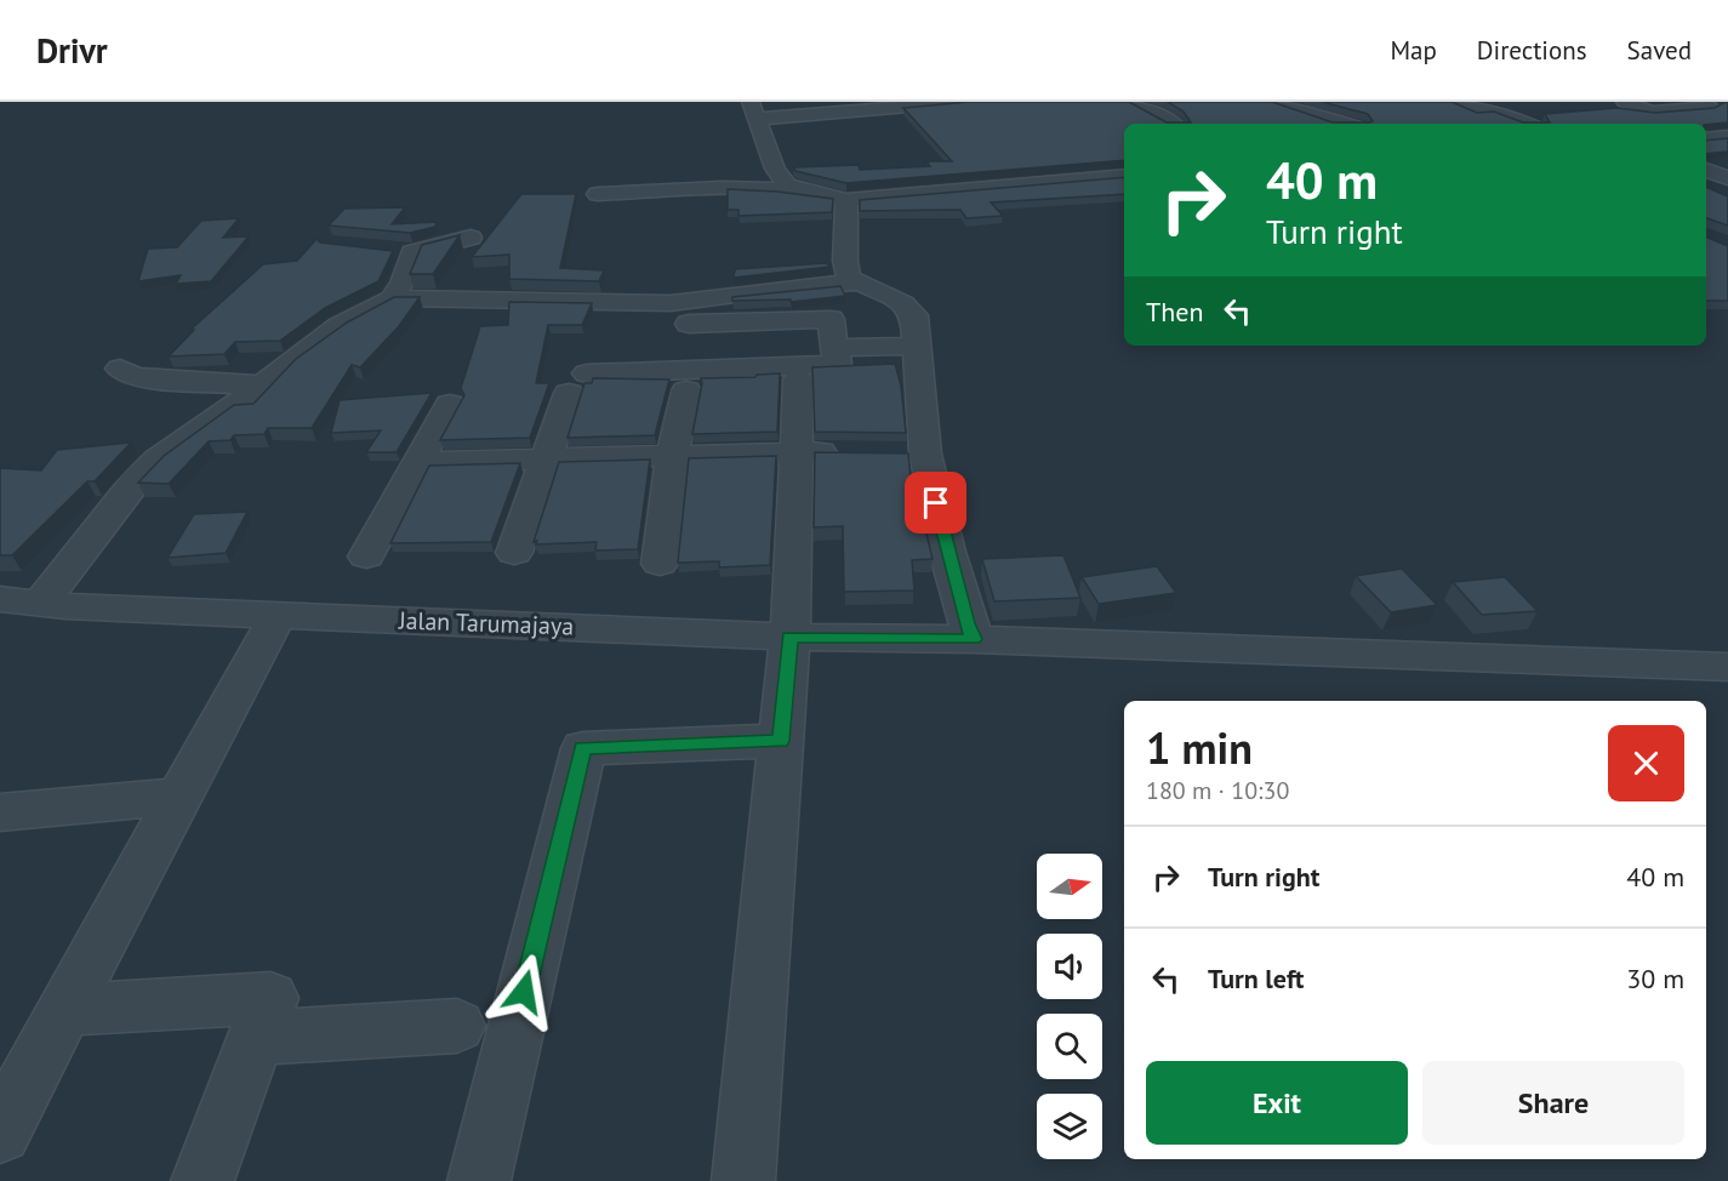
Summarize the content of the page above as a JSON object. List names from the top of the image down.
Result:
{
  "streets": {
    "street": ["Jalan Tarumajaya"]
  },
  "north": "right",
  "page": {
    "header": "Drivr",
    "nav": ["Map", "Directions", "Saved"],
    "turn": ["40 m", "Turn right"],
    "then": "Then",
    "heading": ["1 min", "180 m · 10:30"],
    "list": [
      {
        "name": "Turn right",
        "value": "40 m"
      },
      {
        "name": "Turn left",
        "value": "30 m"
      }
    ],
    "buttons": ["Exit", "Share"]
  }
}
